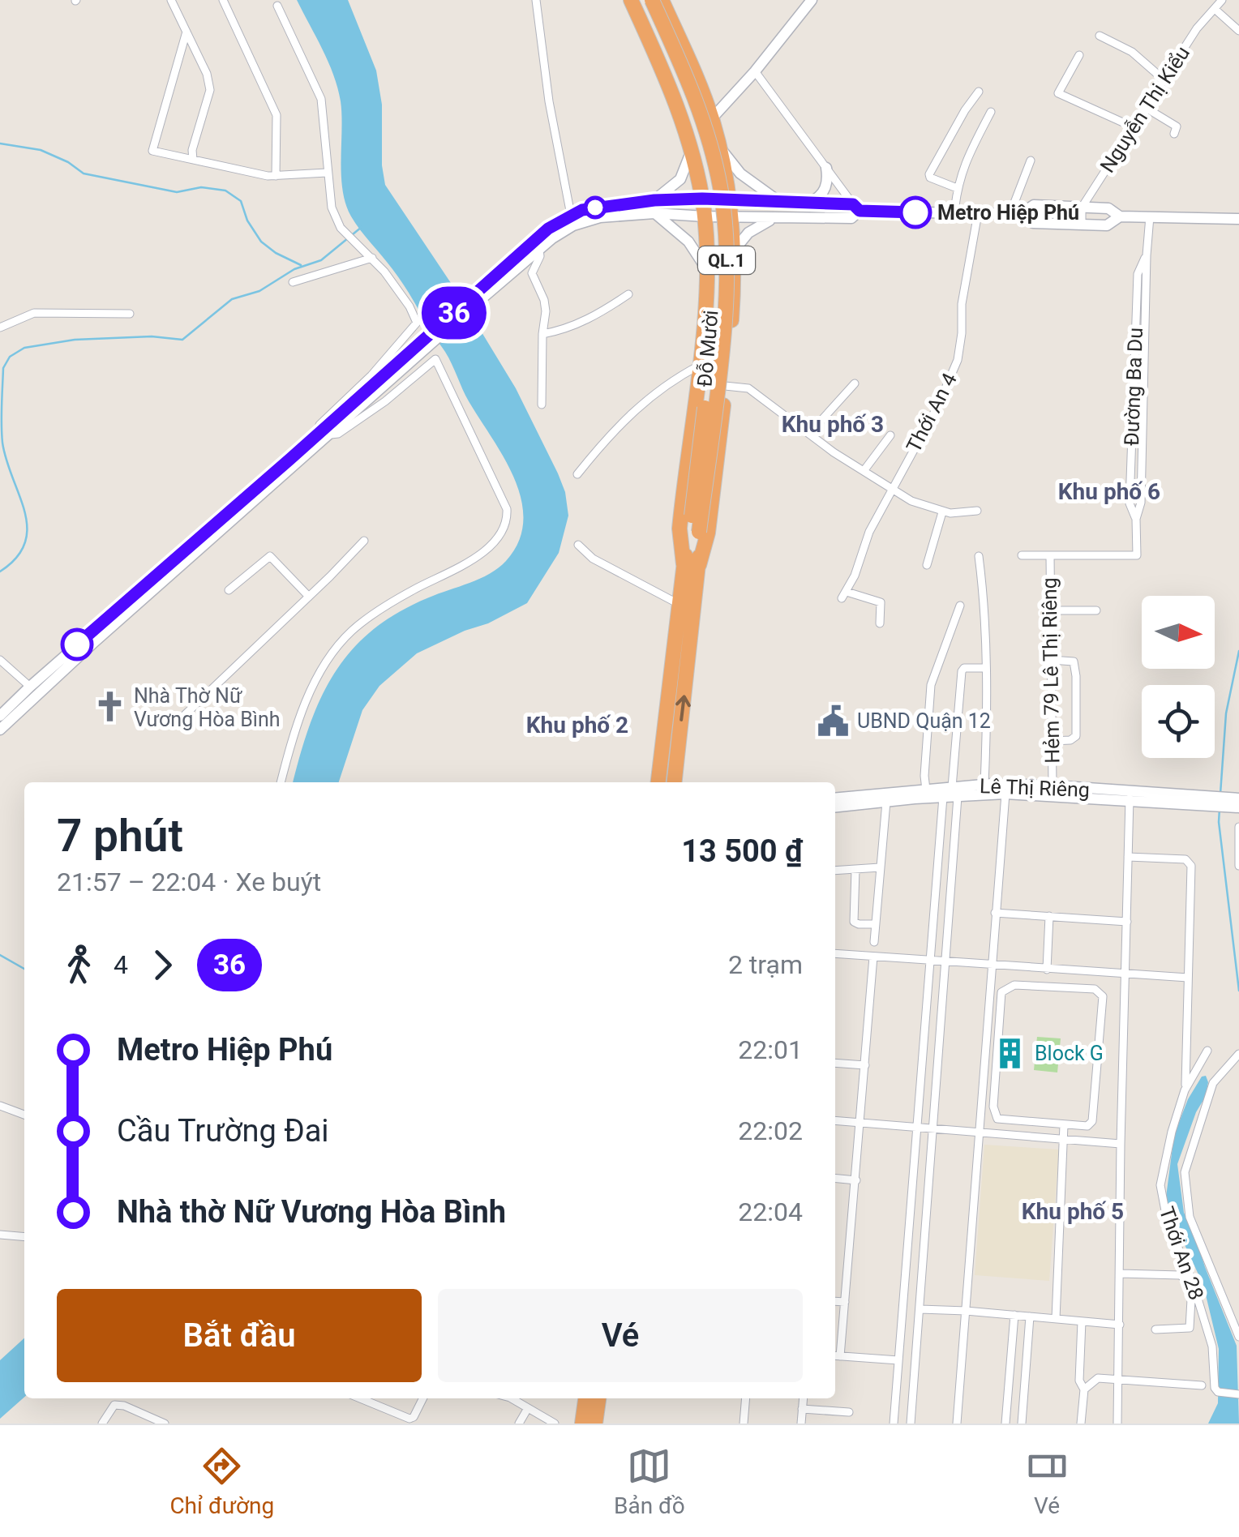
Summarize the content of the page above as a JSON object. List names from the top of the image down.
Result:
{
  "streets": {
    "highway": ["QL.1", "Đỗ Mười"],
    "main road": ["Lê Thị Riêng"],
    "street": [
      "Nguyễn Thị Kiểu",
      "Đường Ba Du",
      "Thới An 4",
      "Hẻm 79 Lê Thị Riêng",
      "Thới An 28"
    ]
  },
  "crossings": [
    ["QL.1", "Đỗ Mười"],
    ["Đường Ba Du", "Hẻm 79 Lê Thị Riêng"],
    ["Hẻm 79 Lê Thị Riêng", "Lê Thị Riêng"]
  ],
  "districts": [
    "Khu phố 3",
    "Khu phố 6",
    "Khu phố 2",
    "Khu phố 5"
  ],
  "places": {
    "other": ["Metro Hiệp Phú"],
    "church": ["Nhà Thờ Nữ Vương Hòa Bình"],
    "public building": ["UBND Quận 12"],
    "building": ["Block G"]
  },
  "lines": ["bus line 36"],
  "north": "right",
  "page": {
    "on_map": "36",
    "heading": ["7 phút", "21:57 – 22:04 · Xe buýt", "13 500 ₫"],
    "legs": ["4", "36", "2 trạm"],
    "list": [
      {
        "name": "Metro Hiệp Phú",
        "value": "22:01"
      },
      {
        "name": "Cầu Trường Đai",
        "value": "22:02"
      },
      {
        "name": "Nhà thờ Nữ Vương Hòa Bình",
        "value": "22:04"
      }
    ],
    "buttons": ["Bắt đầu", "Vé"],
    "tabs": ["Chỉ đường", "Bản đồ", "Vé"]
  }
}
